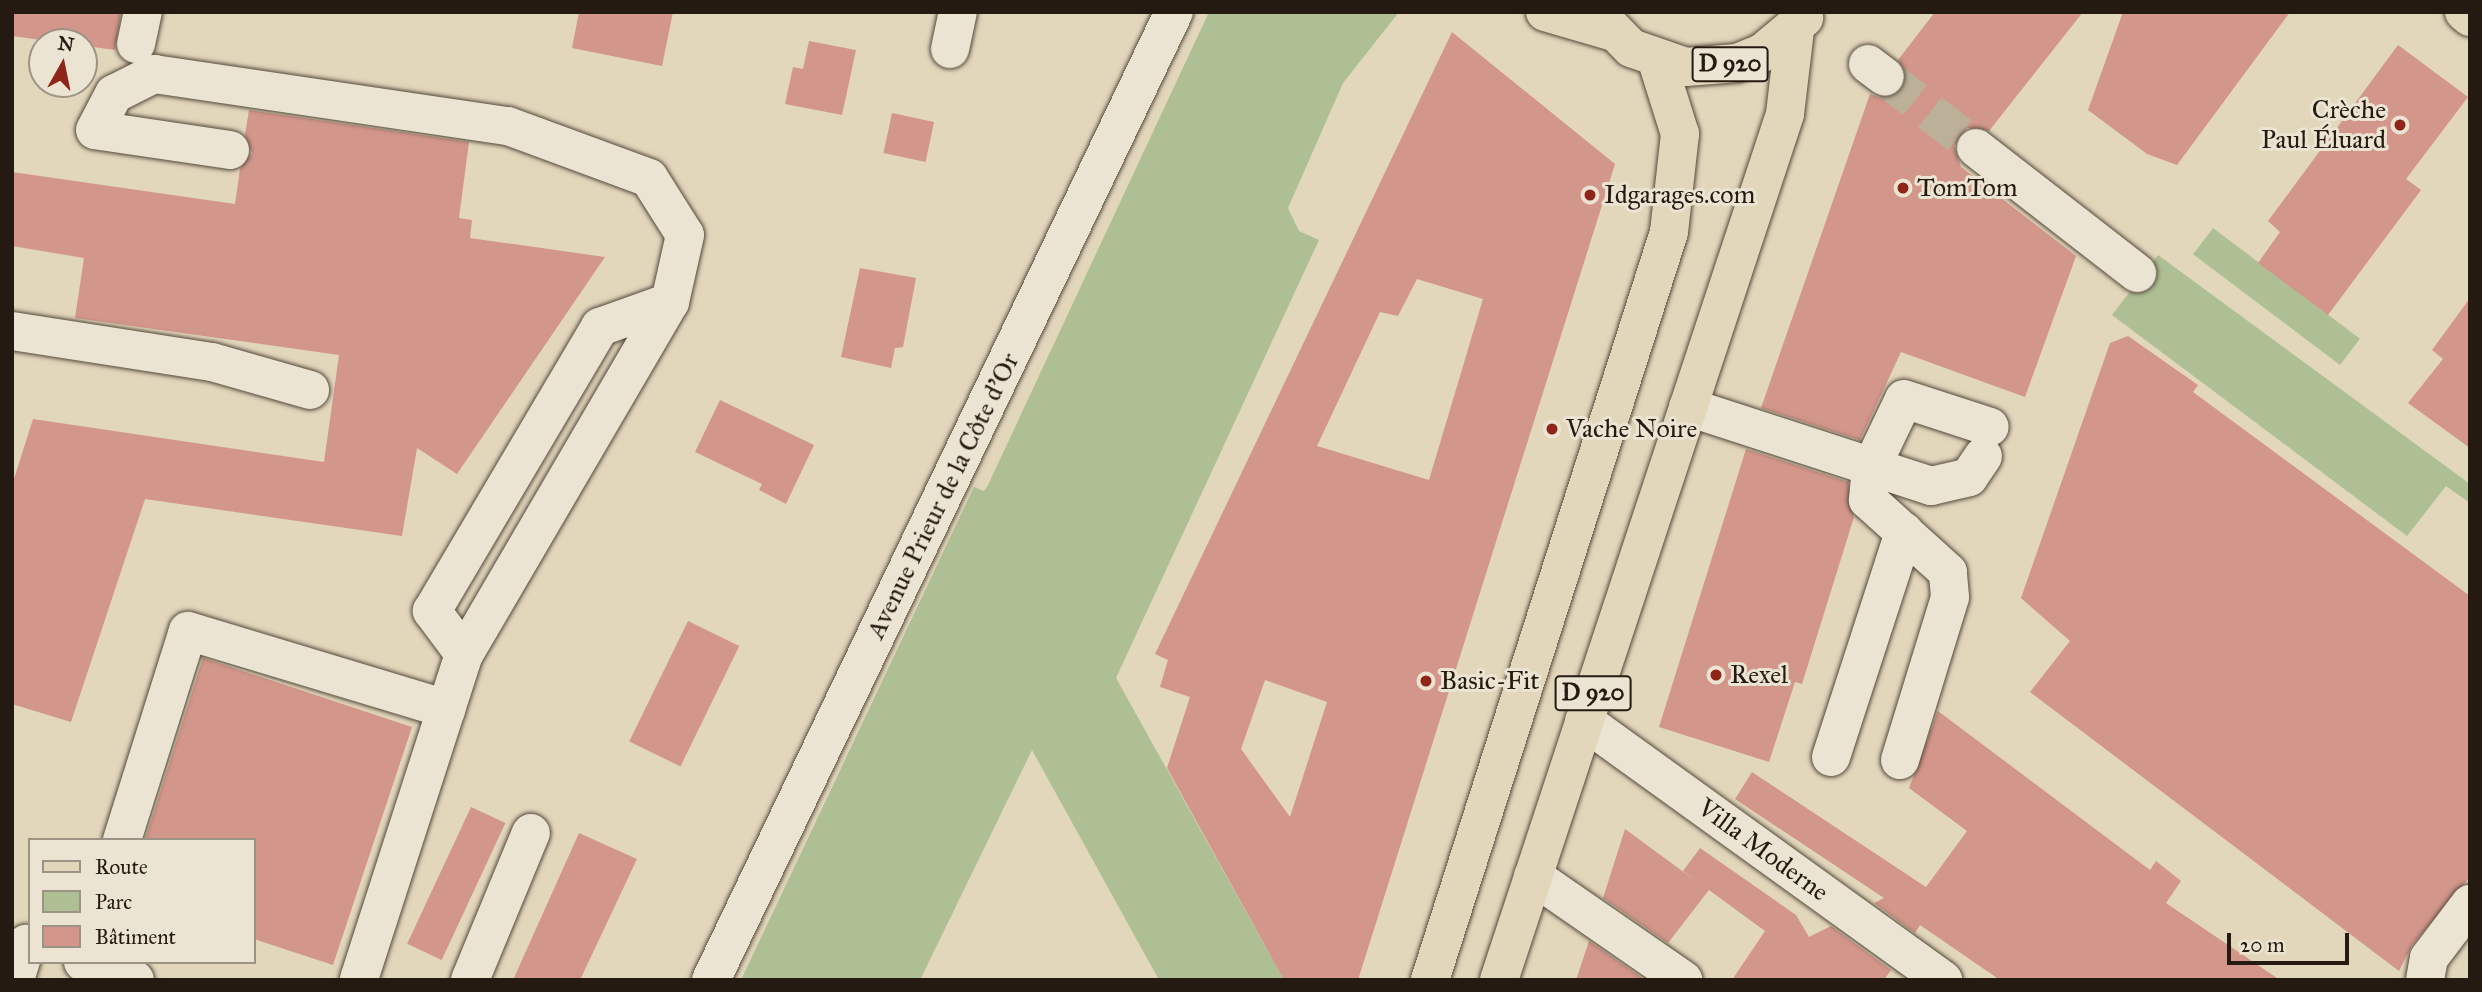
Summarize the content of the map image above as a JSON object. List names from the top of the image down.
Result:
{
  "streets": {
    "main road": ["D 920"],
    "street": ["Avenue Prieur de la Côte d'Or", "Villa Moderne"]
  },
  "crossings": [
    ["D 920", "Villa Moderne"]
  ],
  "places": [
    "Crèche Paul Éluard",
    "TomTom",
    "Idgarages.com",
    "Vache Noire",
    "Rexel",
    "Basic-Fit"
  ],
  "legend": ["Route", "Parc", "Bâtiment"],
  "scale_bar": "20 m",
  "north": "top"
}
